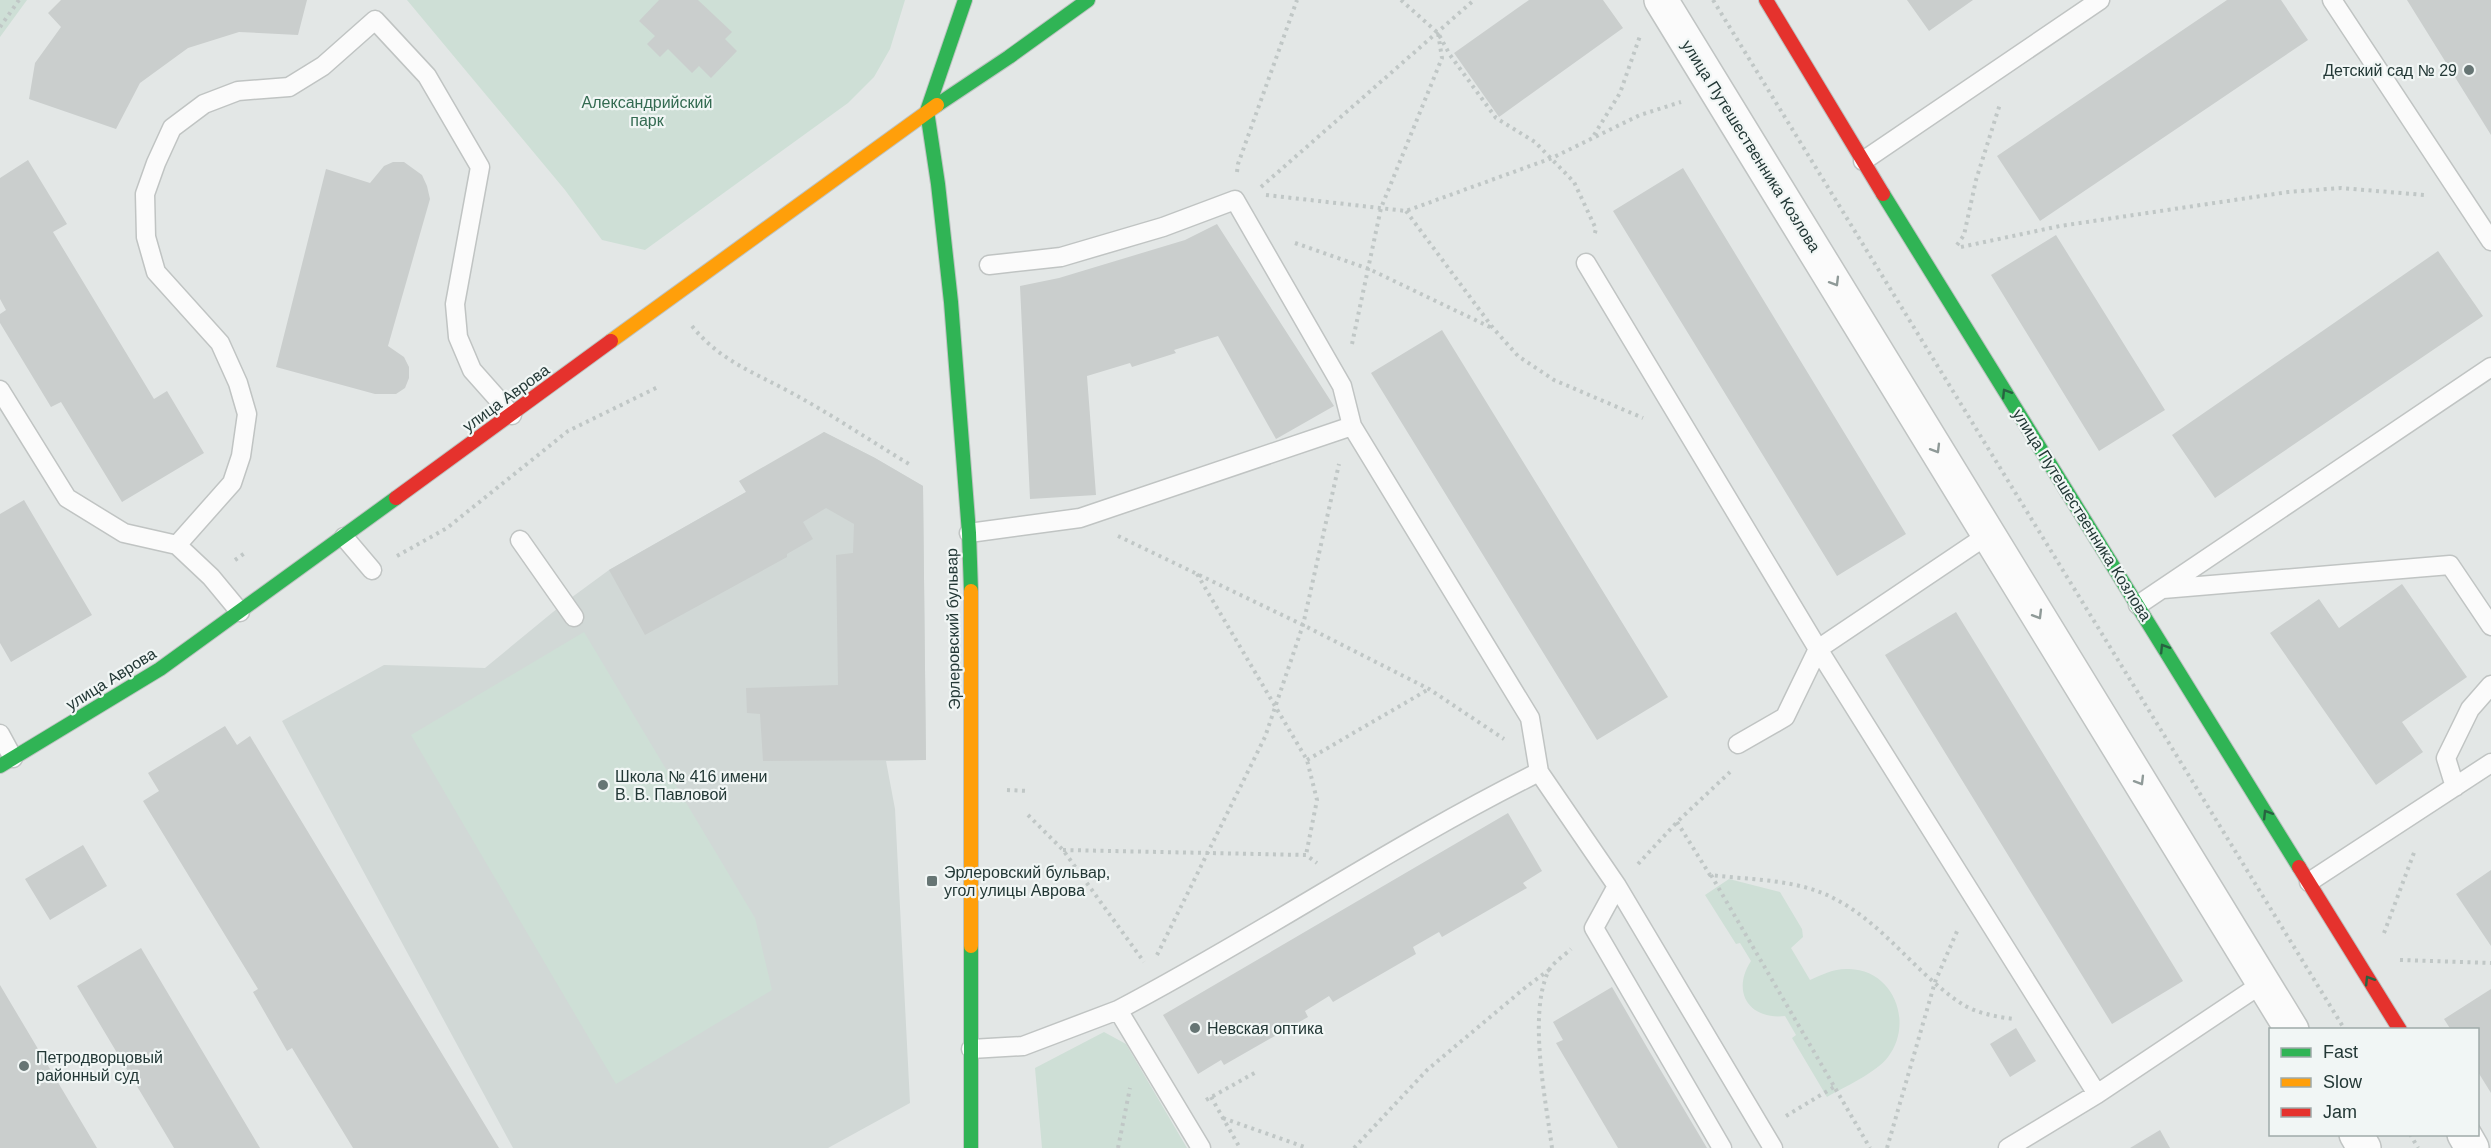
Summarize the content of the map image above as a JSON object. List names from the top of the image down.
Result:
{
  "streets": {
    "street": ["улица Путешественника Козлова", "улица Аврова", "Эрлеровский бульвар"]
  },
  "crossings": [
    ["улица Аврова", "Эрлеровский бульвар"]
  ],
  "parks": ["Александрийский парк"],
  "places": {
    "other": [
      "Детский сад № 29",
      "Школа № 416 имени В. В. Павловой",
      "Невская оптика",
      "Петродворцовый районный суд"
    ],
    "transit": ["Эрлеровский бульвар, угол улицы Аврова"]
  },
  "legend": ["Fast", "Slow", "Jam"]
}
